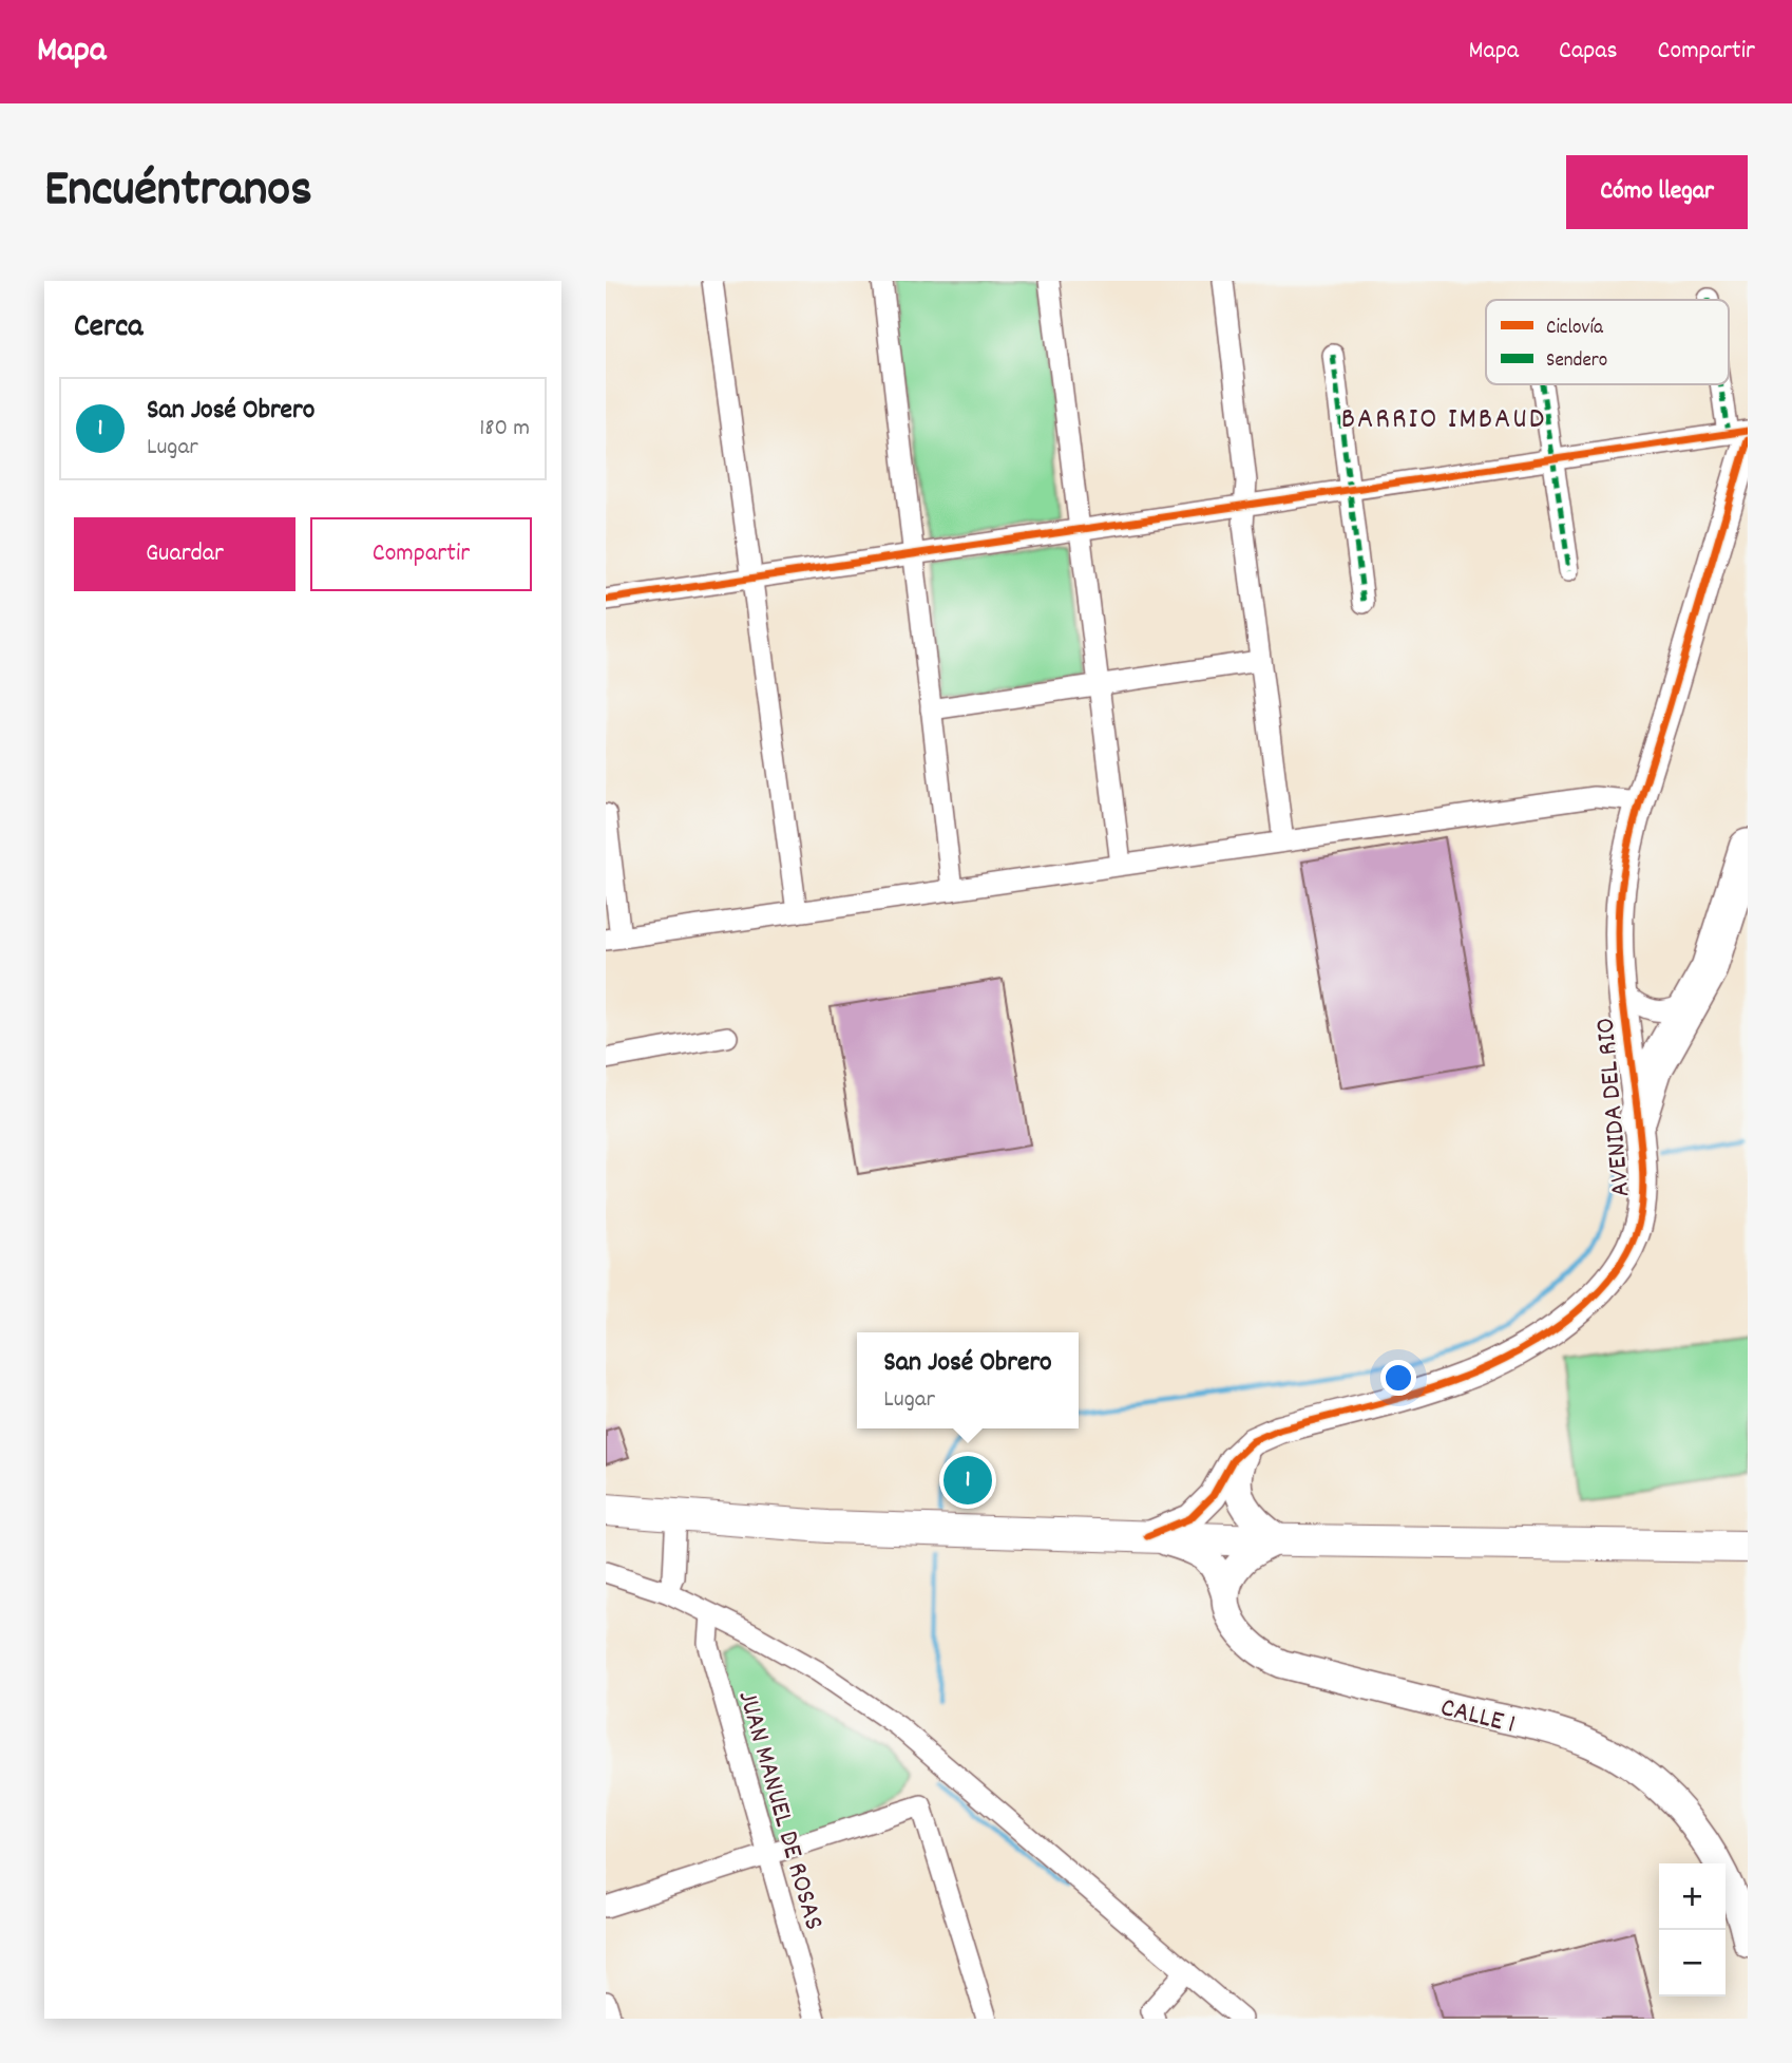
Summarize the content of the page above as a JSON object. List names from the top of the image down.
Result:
{
  "streets": {
    "street": ["AVENIDA DEL RIO", "CALLE 1", "JUAN MANUEL DE ROSAS"]
  },
  "crossings": [
    ["AVENIDA DEL RIO", "CALLE 1"]
  ],
  "districts": ["BARRIO IMBAUD"],
  "legend": ["Ciclovía", "Sendero"],
  "page": {
    "header": "Mapa",
    "nav": ["Mapa", "Capas", "Compartir"],
    "title": "Encuéntranos",
    "buttons": [
      "Cómo llegar",
      ["Guardar", "Compartir"]
    ],
    "heading": "Cerca",
    "list": [
      {
        "mark": "1",
        "name": "San José Obrero",
        "note": "Lugar",
        "value": "180 m"
      }
    ],
    "popup": ["San José Obrero", "Lugar"],
    "pins": "1",
    "map_buttons": ["+", "−"]
  }
}
